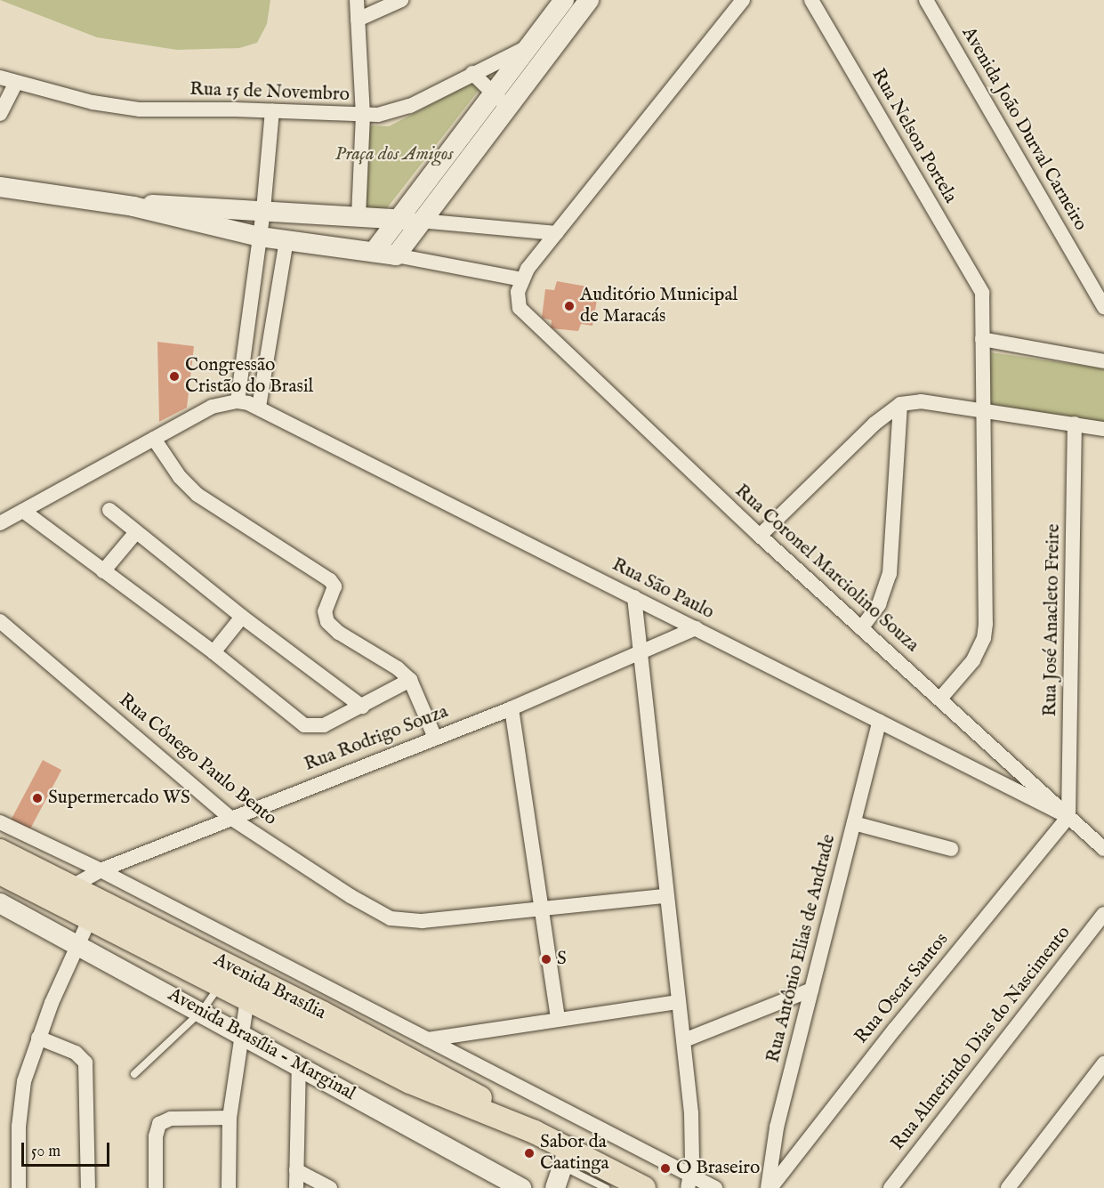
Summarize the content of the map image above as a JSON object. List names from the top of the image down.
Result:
{
  "streets": {
    "main road": ["Avenida Brasília", "Avenida Brasília - Marginal"],
    "street": [
      "Rua 15 de Novembro",
      "Avenida João Durval Carneiro",
      "Rua Nelson Portela",
      "Rua Coronel Marciolino Souza",
      "Rua São Paulo",
      "Rua José Anacleto Freire",
      "Rua Rodrigo Souza",
      "Rua Cônego Paulo Bento",
      "Rua Antônio Elias de Andrade",
      "Rua Oscar Santos",
      "Rua Almerindo Dias do Nascimento"
    ]
  },
  "crossings": [
    ["Rua Coronel Marciolino Souza", "Rua São Paulo"],
    ["Rua Coronel Marciolino Souza", "Rua José Anacleto Freire"],
    ["Rua Coronel Marciolino Souza", "Rua Oscar Santos"],
    ["Rua São Paulo", "Rua José Anacleto Freire"],
    ["Rua São Paulo", "Rua Rodrigo Souza"],
    ["Rua São Paulo", "Rua Antônio Elias de Andrade"],
    ["Rua São Paulo", "Rua Oscar Santos"],
    ["Rua José Anacleto Freire", "Rua Oscar Santos"],
    ["Rua Rodrigo Souza", "Rua Cônego Paulo Bento"],
    ["Rua Rodrigo Souza", "Avenida Brasília"],
    ["Rua Antônio Elias de Andrade", "Rua Oscar Santos"]
  ],
  "parks": ["Praça dos Amigos"],
  "places": [
    "Auditório Municipal de Maracás",
    "Congressão Cristão do Brasil",
    "Supermercado WS",
    "S",
    "Sabor da Caatinga",
    "O Braseiro"
  ],
  "scale_bar": "50 m"
}
